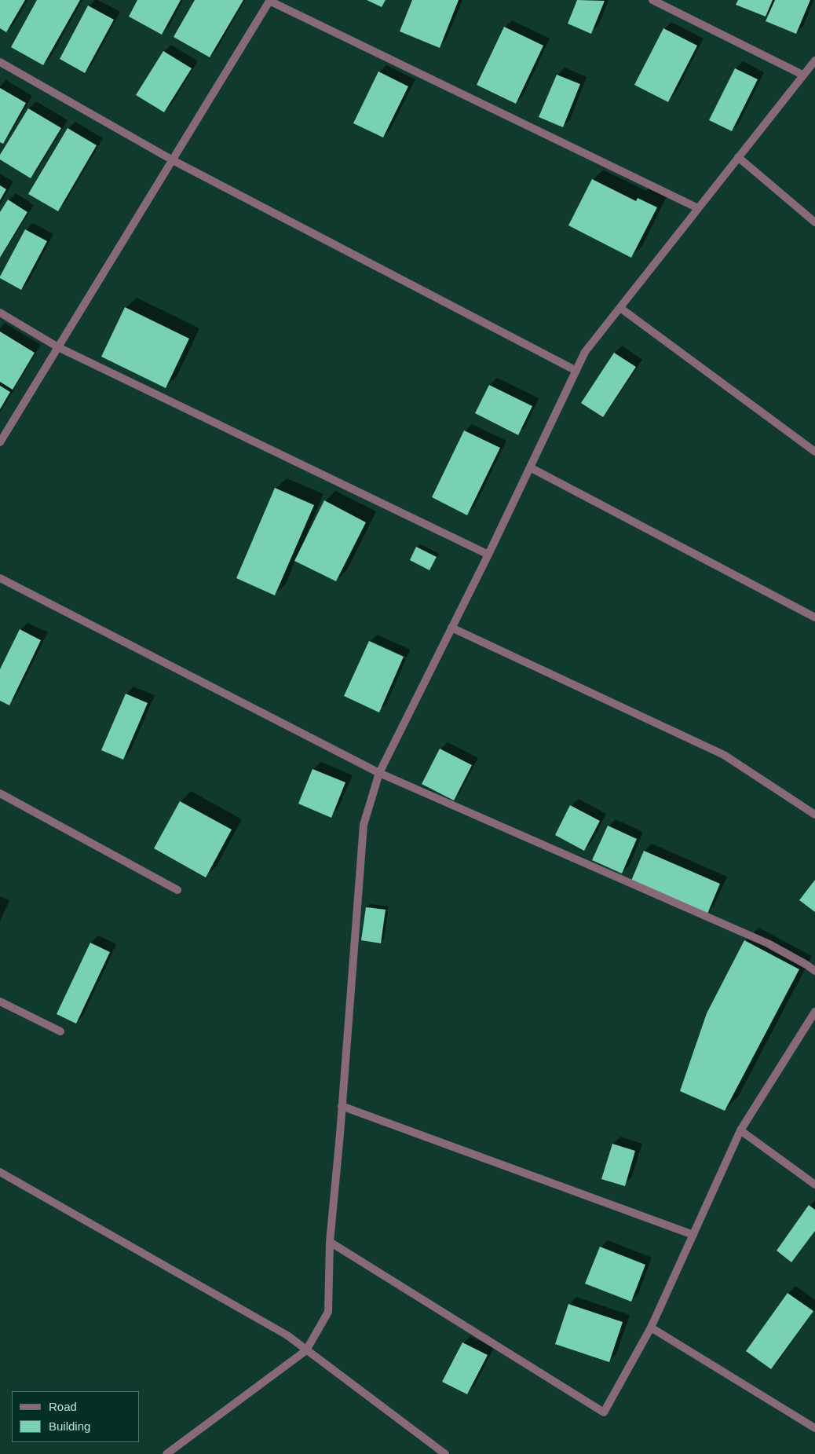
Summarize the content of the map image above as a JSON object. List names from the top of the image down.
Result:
{
  "legend": ["Road", "Building"]
}
